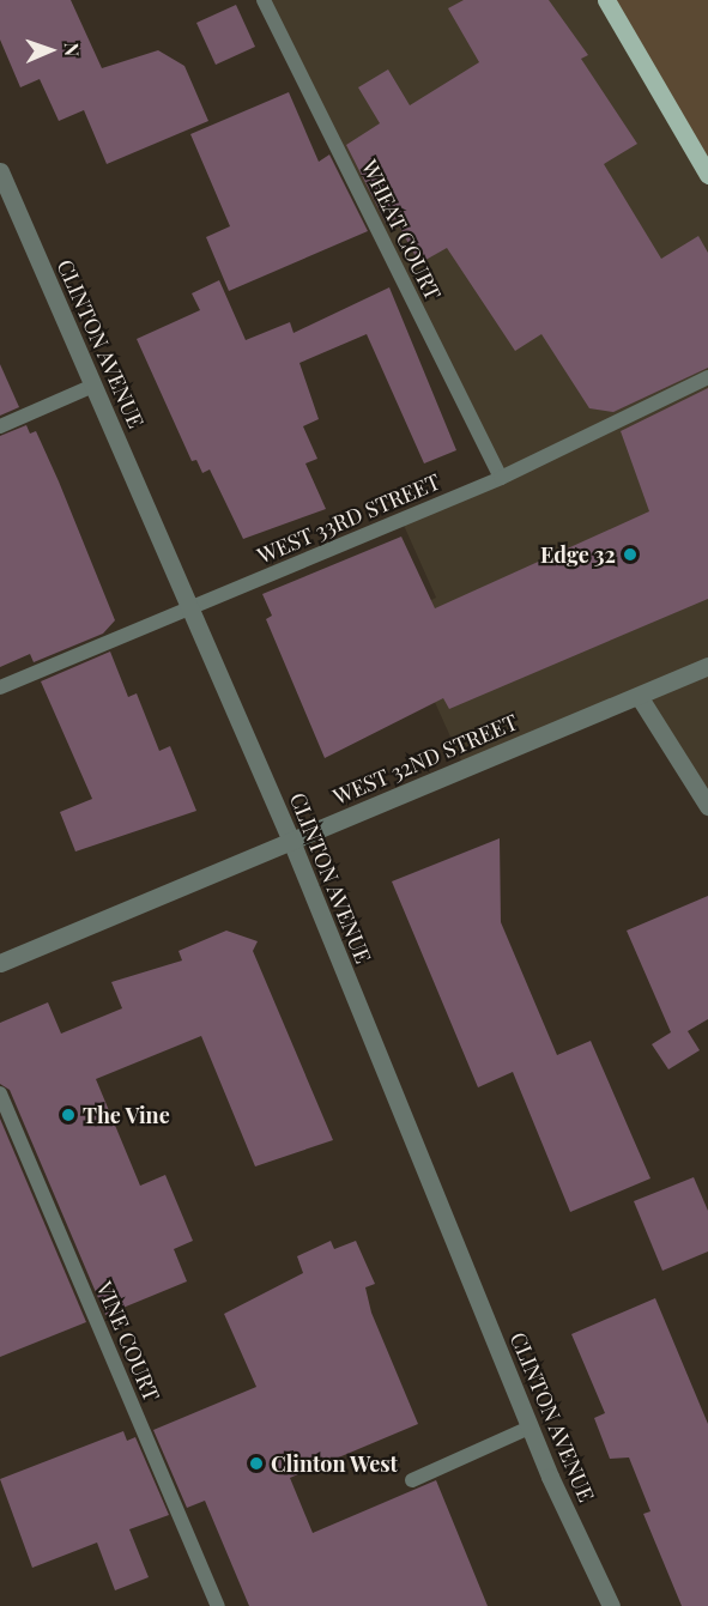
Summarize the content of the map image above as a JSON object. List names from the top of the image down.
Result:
{
  "streets": {
    "street": ["CLINTON AVENUE", "WEST 32ND STREET"],
    "lane": ["WHEAT COURT", "WEST 33RD STREET", "VINE COURT"]
  },
  "crossings": [
    ["WHEAT COURT", "WEST 33RD STREET"],
    ["CLINTON AVENUE", "WEST 33RD STREET"],
    ["CLINTON AVENUE", "WEST 32ND STREET"]
  ],
  "places": ["Edge 32", "The Vine", "Clinton West"],
  "north": "right"
}
